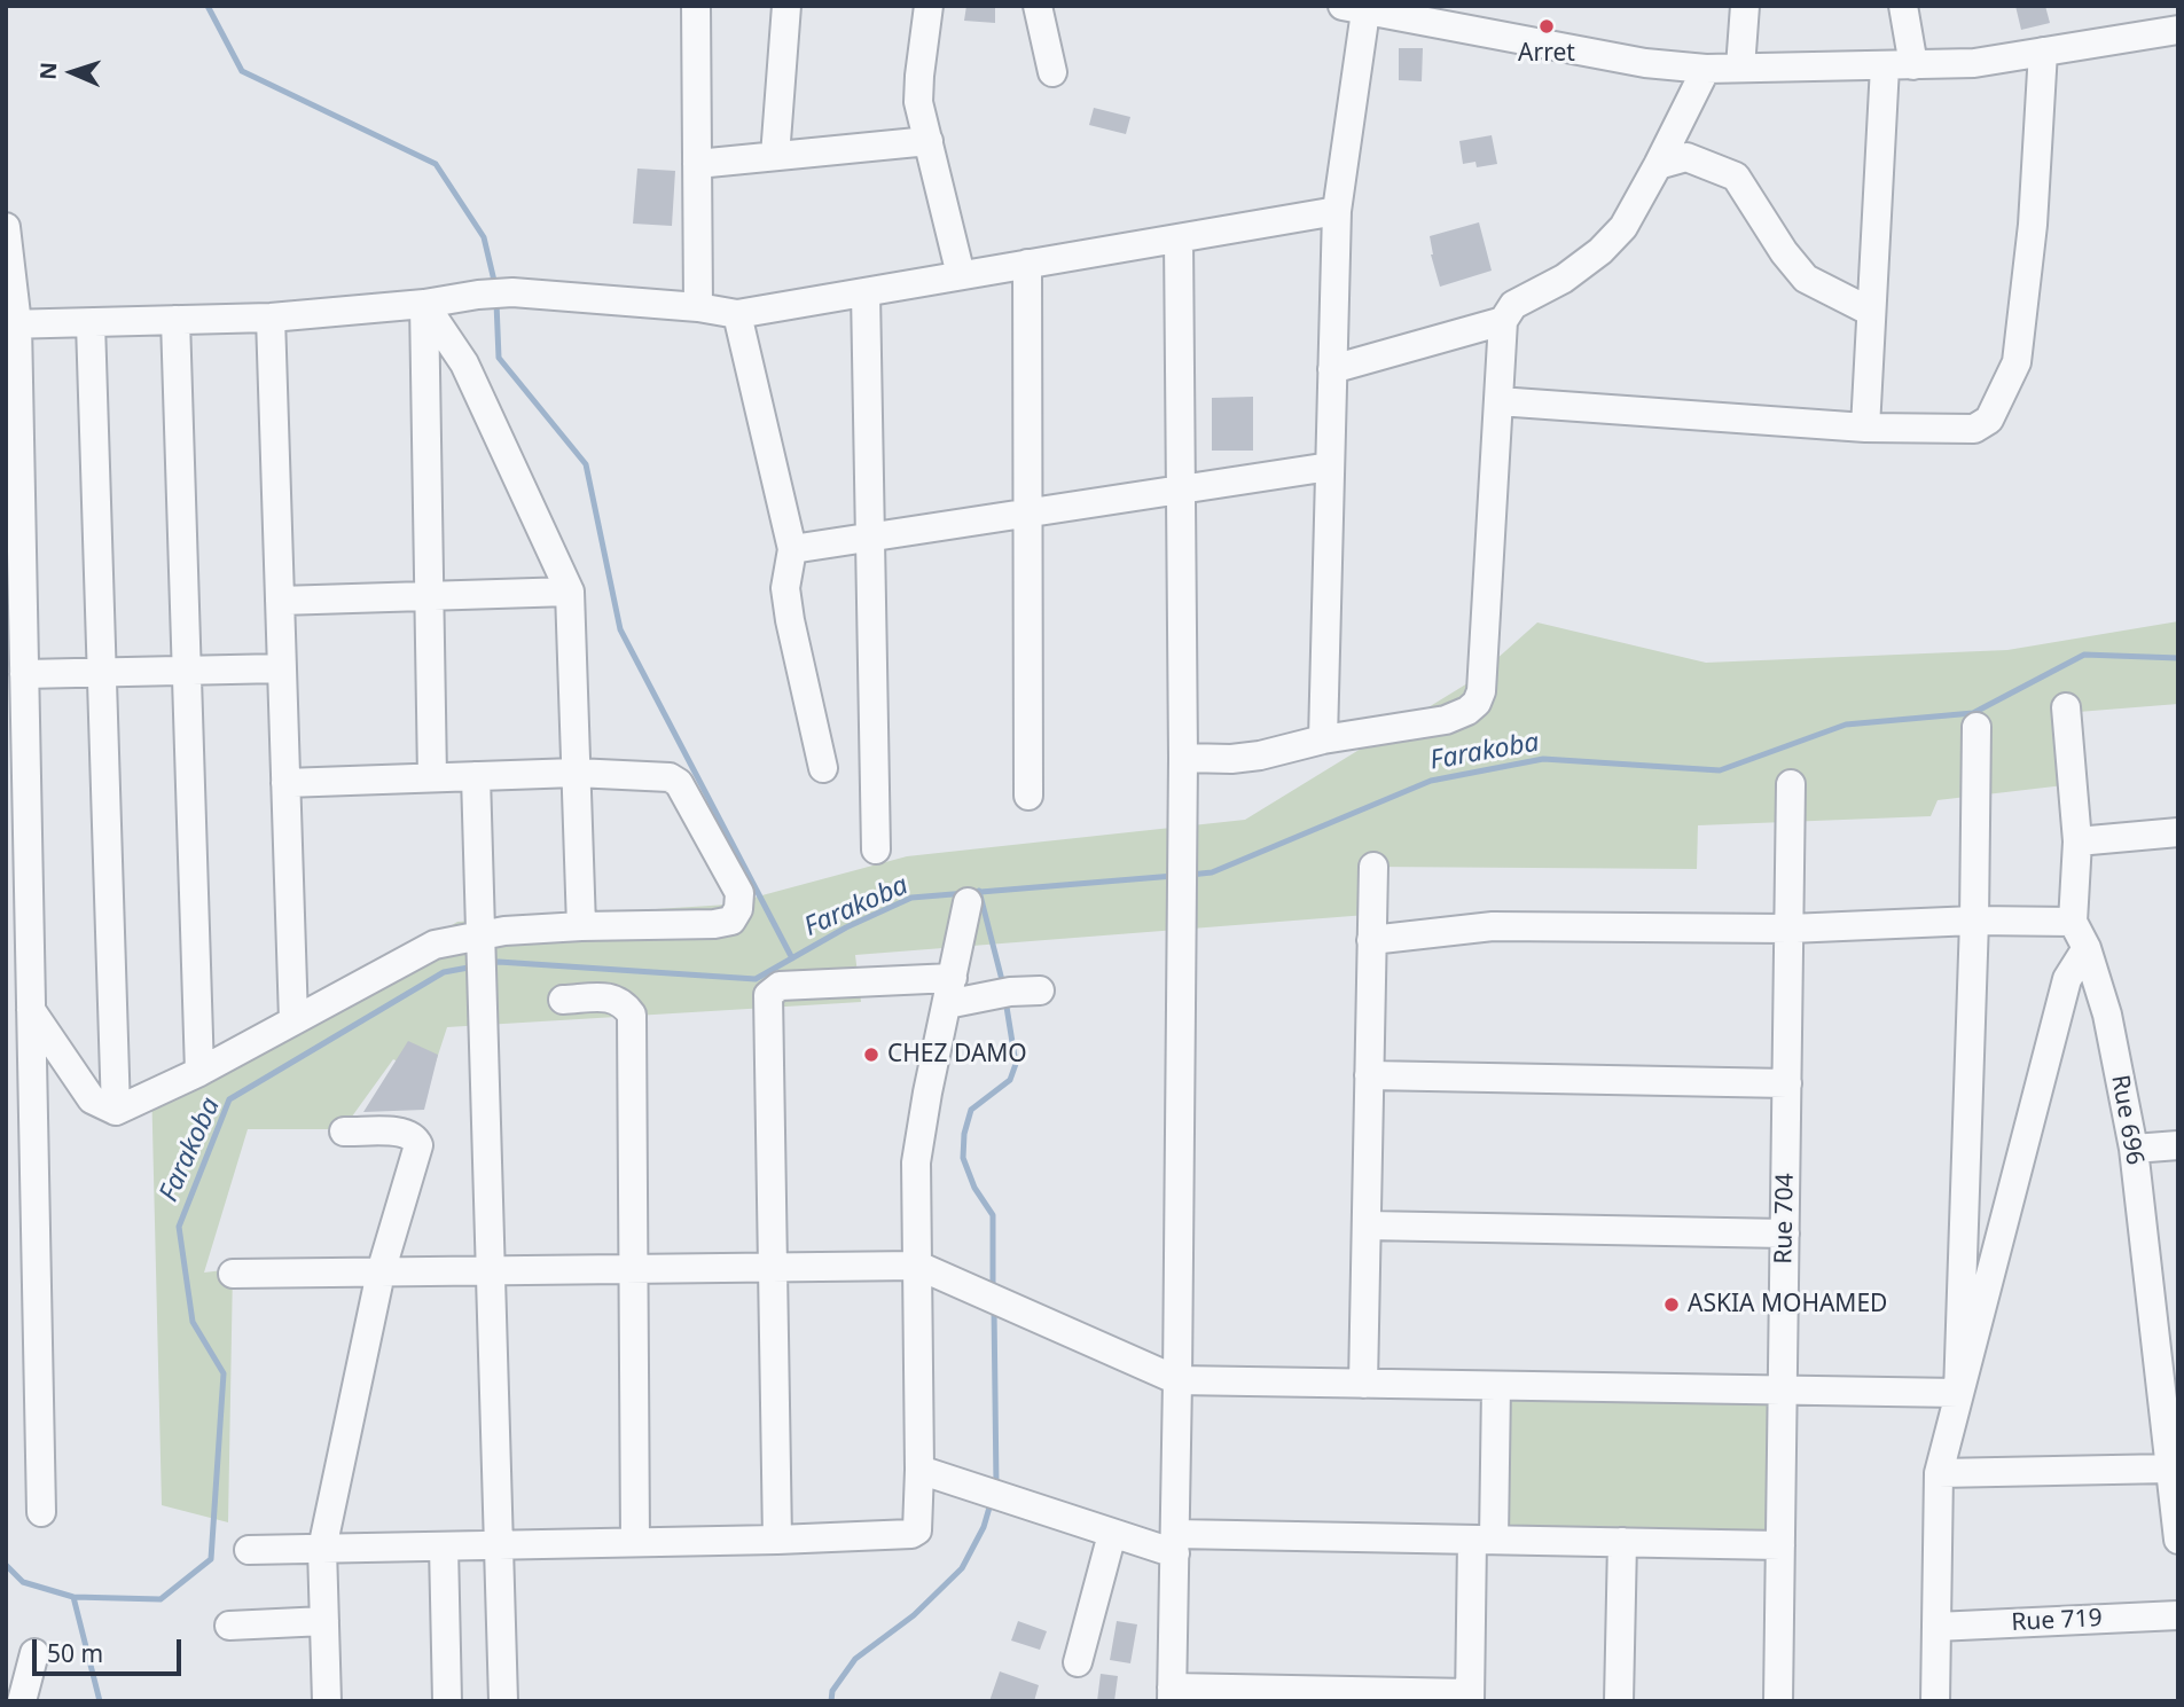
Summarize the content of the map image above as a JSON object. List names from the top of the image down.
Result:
{
  "streets": {
    "street": ["Rue 696", "Rue 704", "Rue 719"]
  },
  "water": ["Farakoba"],
  "places": ["Arret", "CHEZ DAMO", "ASKIA MOHAMED"],
  "scale_bar": "50 m",
  "north": "left"
}
